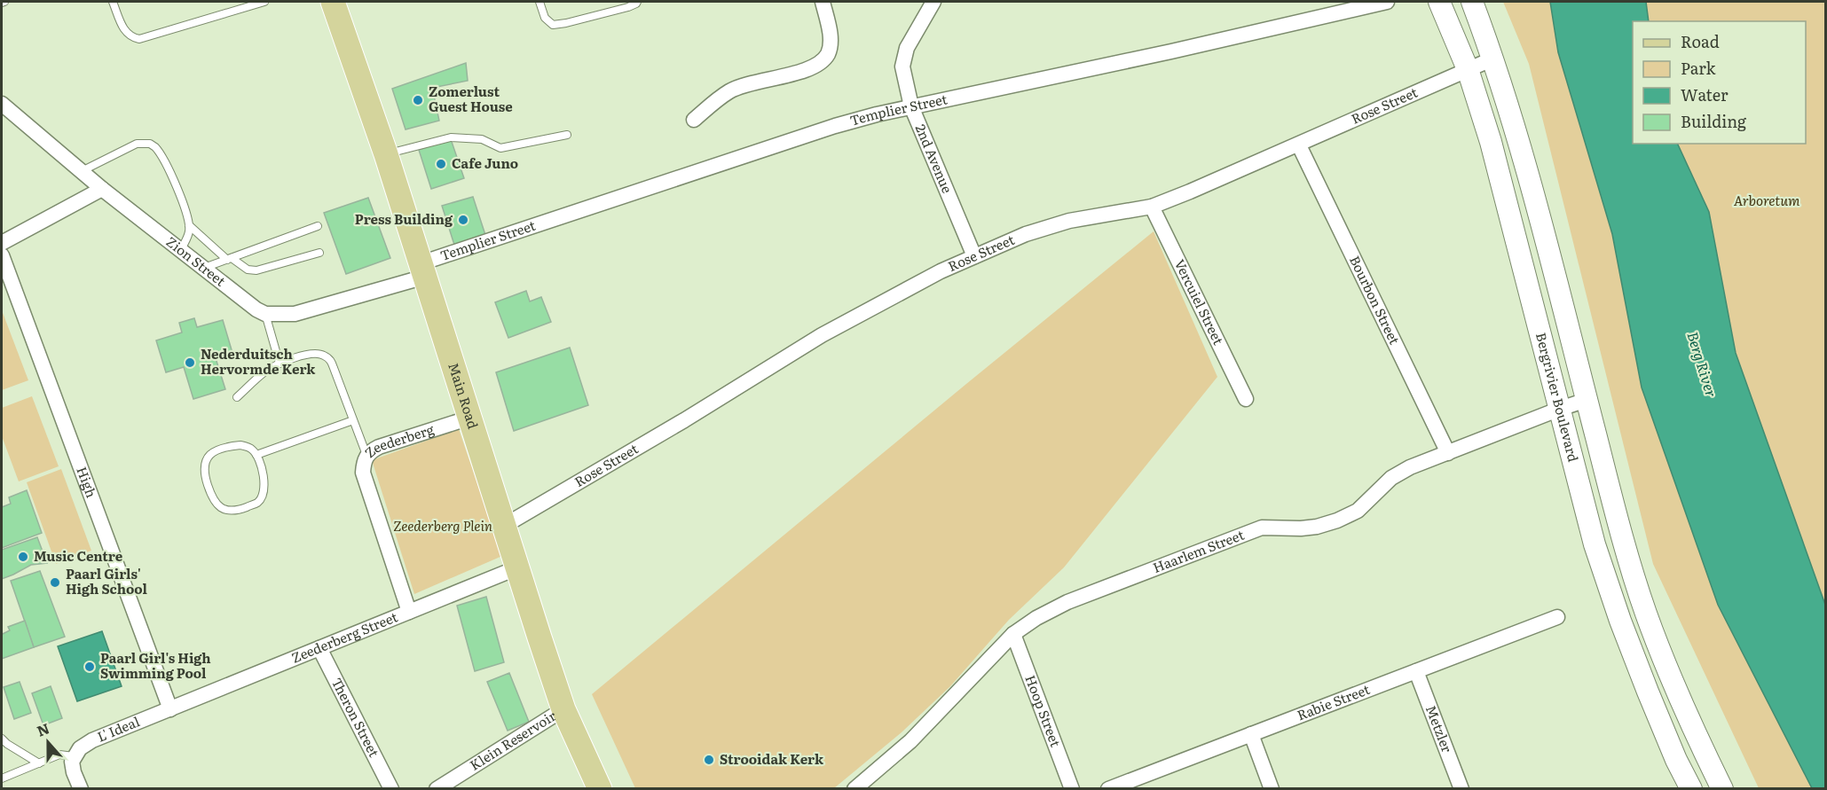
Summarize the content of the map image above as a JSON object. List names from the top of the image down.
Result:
{
  "streets": {
    "main road": ["Main Road"],
    "street": [
      "Rose Street",
      "Templier Street",
      "2nd Avenue",
      "Zion Street",
      "Bourbon Street",
      "Vercuiel Street",
      "Bergrivier Boulevard",
      "Zeederberg",
      "High",
      "Haarlem Street",
      "Zeederberg Street",
      "Rabie Street",
      "Hoop Street",
      "Theron Street",
      "L' Ideal",
      "Metzler",
      "Klein Reservoir"
    ]
  },
  "crossings": [
    ["Rose Street", "2nd Avenue"],
    ["Rose Street", "Bourbon Street"],
    ["Rose Street", "Vercuiel Street"],
    ["Rose Street", "Main Road"],
    ["Rose Street", "Bergrivier Boulevard"],
    ["Templier Street", "2nd Avenue"],
    ["Templier Street", "Main Road"],
    ["Bourbon Street", "Haarlem Street"],
    ["Main Road", "Zeederberg"],
    ["Main Road", "Zeederberg Street"],
    ["Main Road", "Klein Reservoir"],
    ["Bergrivier Boulevard", "Haarlem Street"],
    ["Zeederberg", "Zeederberg Street"],
    ["High", "Zeederberg Street"],
    ["High", "L' Ideal"],
    ["Haarlem Street", "Hoop Street"],
    ["Zeederberg Street", "Theron Street"],
    ["Zeederberg Street", "L' Ideal"],
    ["Rabie Street", "Metzler"]
  ],
  "water": ["Berg River"],
  "parks": ["Arboretum", "Zeederberg Plein"],
  "places": [
    "Zomerlust Guest House",
    "Cafe Juno",
    "Press Building",
    "Nederduitsch Hervormde Kerk",
    "Music Centre",
    "Paarl Girls' High School",
    "Paarl Girl's High Swimming Pool",
    "Strooidak Kerk"
  ],
  "legend": [
    "Road",
    "Park",
    "Water",
    "Building"
  ],
  "north": "top"
}
